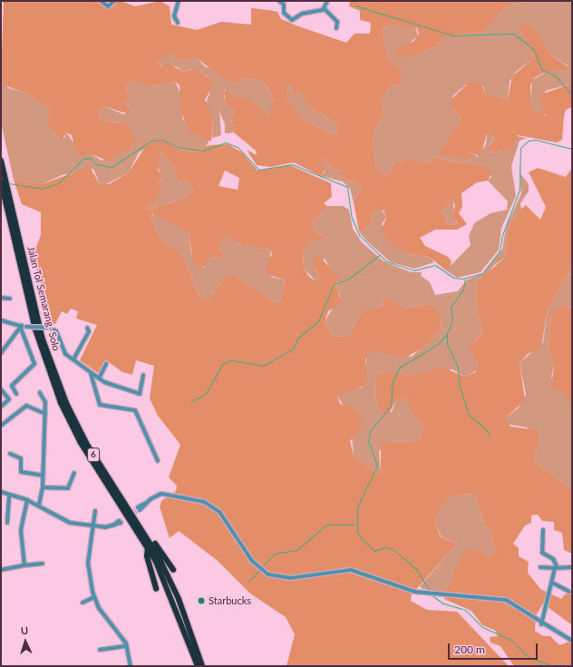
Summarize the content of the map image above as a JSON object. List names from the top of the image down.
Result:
{
  "streets": {
    "highway": ["Jalan Tol Semarang–Solo", "6"]
  },
  "places": ["Starbucks"],
  "scale_bar": "200 m",
  "north": "top"
}
